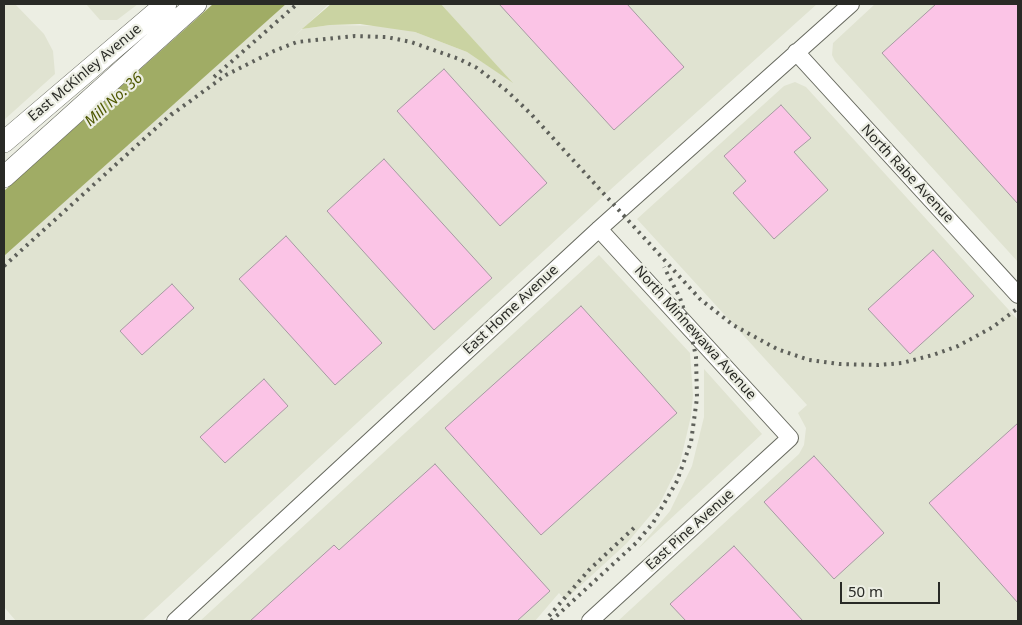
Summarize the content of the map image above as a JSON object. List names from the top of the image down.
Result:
{
  "streets": {
    "main road": ["East McKinley Avenue"],
    "street": [
      "North Rabe Avenue",
      "East Home Avenue",
      "North Minnewawa Avenue",
      "East Pine Avenue"
    ]
  },
  "crossings": [
    ["North Rabe Avenue", "East Home Avenue"],
    ["East Home Avenue", "North Minnewawa Avenue"],
    ["North Minnewawa Avenue", "East Pine Avenue"]
  ],
  "water": ["Mill No. 36"],
  "scale_bar": "50 m"
}
